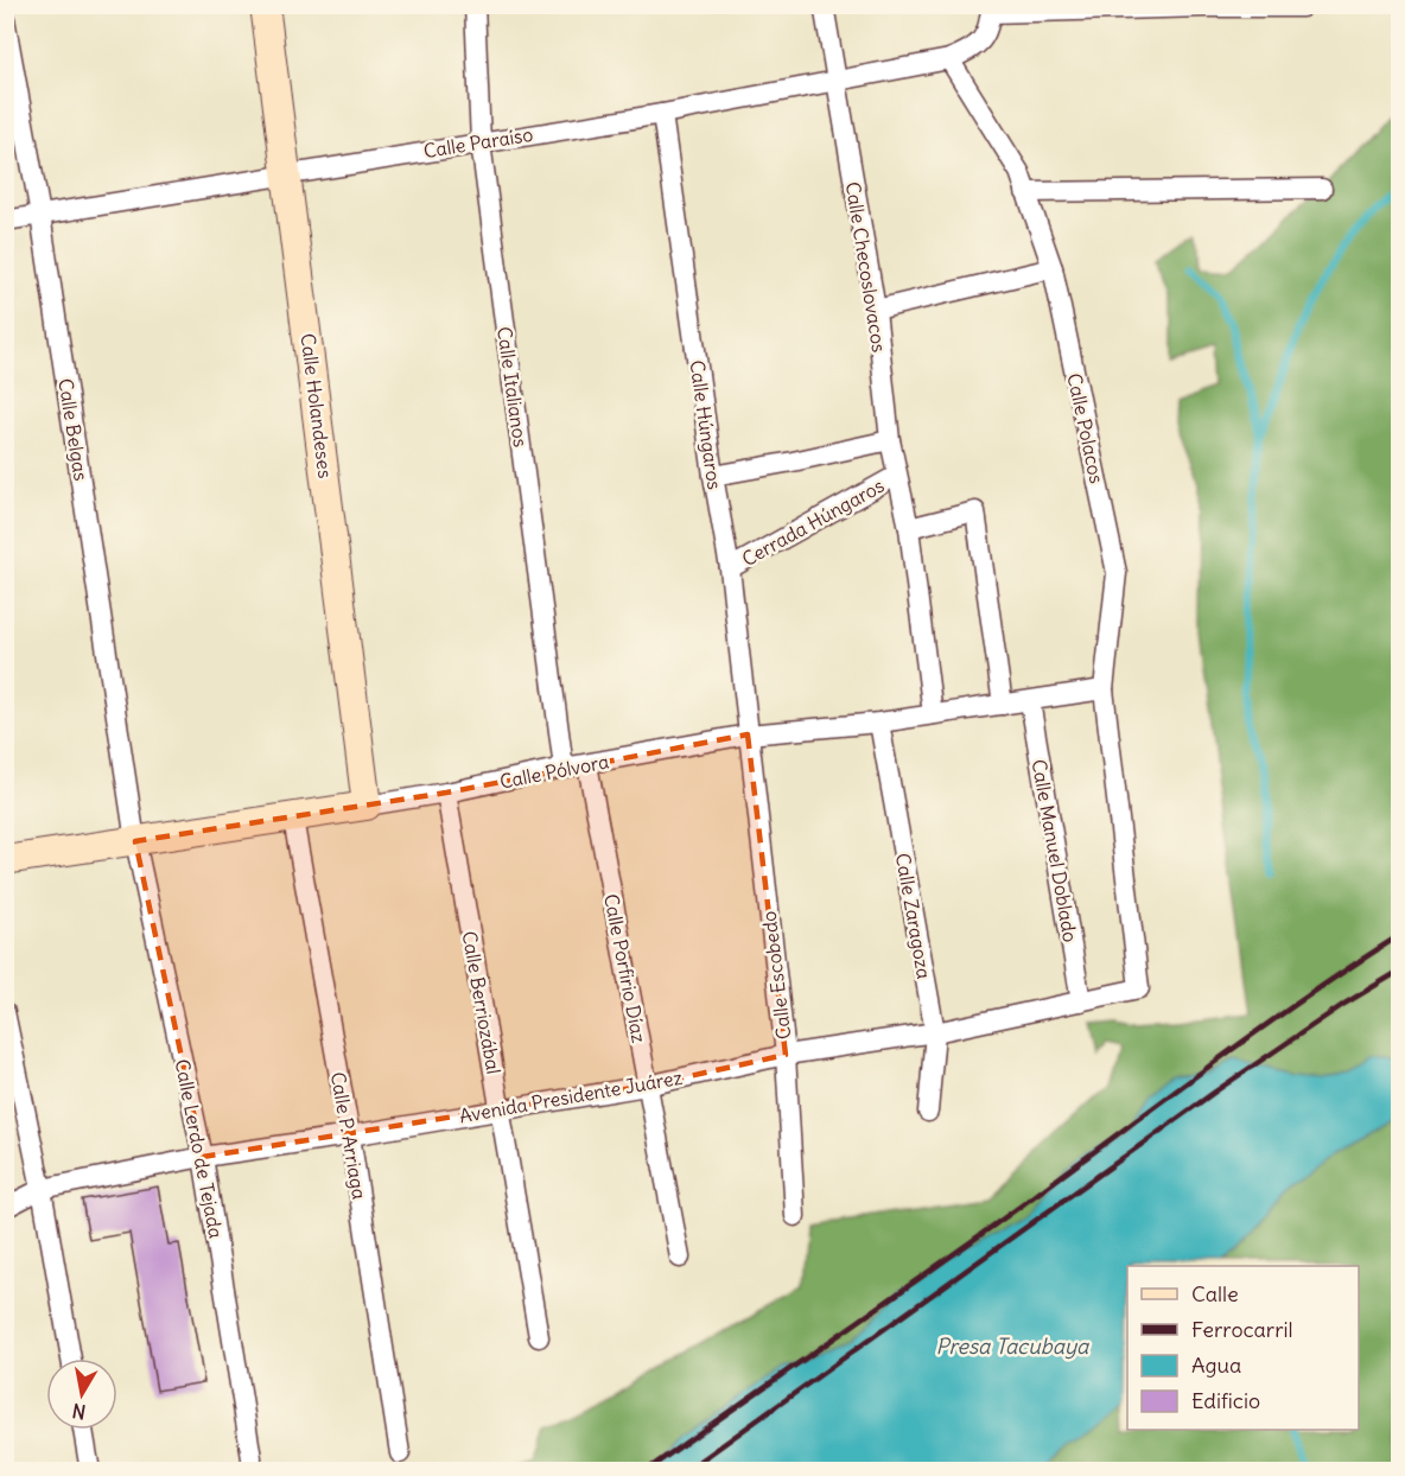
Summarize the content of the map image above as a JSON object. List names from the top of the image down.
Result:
{
  "streets": {
    "street": [
      "Calle Paraíso",
      "Calle Checoslovacos",
      "Calle Italianos",
      "Calle Holandeses",
      "Calle Húngaros",
      "Calle Polacos",
      "Calle Belgas",
      "Cerrada Húngaros",
      "Calle Pólvora",
      "Calle Manuel Doblado",
      "Calle Zaragoza",
      "Calle Porfirio Díaz",
      "Calle Escobedo",
      "Calle Berriozábal",
      "Avenida Presidente Juárez",
      "Calle P. Arriaga",
      "Calle Lerdo de Tejada"
    ]
  },
  "crossings": [
    ["Calle Paraíso", "Calle Checoslovacos"],
    ["Calle Paraíso", "Calle Italianos"],
    ["Calle Paraíso", "Calle Holandeses"],
    ["Calle Paraíso", "Calle Húngaros"],
    ["Calle Paraíso", "Calle Polacos"],
    ["Calle Paraíso", "Calle Belgas"],
    ["Calle Checoslovacos", "Cerrada Húngaros"],
    ["Calle Checoslovacos", "Calle Pólvora"],
    ["Calle Italianos", "Calle Pólvora"],
    ["Calle Holandeses", "Calle Pólvora"],
    ["Calle Húngaros", "Cerrada Húngaros"],
    ["Calle Húngaros", "Calle Pólvora"],
    ["Calle Húngaros", "Calle Escobedo"],
    ["Calle Polacos", "Calle Pólvora"],
    ["Calle Polacos", "Avenida Presidente Juárez"],
    ["Calle Belgas", "Calle Pólvora"],
    ["Calle Belgas", "Calle Lerdo de Tejada"],
    ["Calle Pólvora", "Calle Manuel Doblado"],
    ["Calle Pólvora", "Calle Zaragoza"],
    ["Calle Pólvora", "Calle Porfirio Díaz"],
    ["Calle Pólvora", "Calle Escobedo"],
    ["Calle Pólvora", "Calle Berriozábal"],
    ["Calle Pólvora", "Calle P. Arriaga"],
    ["Calle Pólvora", "Calle Lerdo de Tejada"],
    ["Calle Manuel Doblado", "Avenida Presidente Juárez"],
    ["Calle Zaragoza", "Avenida Presidente Juárez"],
    ["Calle Porfirio Díaz", "Avenida Presidente Juárez"],
    ["Calle Escobedo", "Avenida Presidente Juárez"],
    ["Calle Berriozábal", "Avenida Presidente Juárez"],
    ["Avenida Presidente Juárez", "Calle P. Arriaga"],
    ["Avenida Presidente Juárez", "Calle Lerdo de Tejada"]
  ],
  "water": ["Presa Tacubaya"],
  "legend": [
    "Calle",
    "Ferrocarril",
    "Agua",
    "Edificio"
  ],
  "north": "bottom"
}
